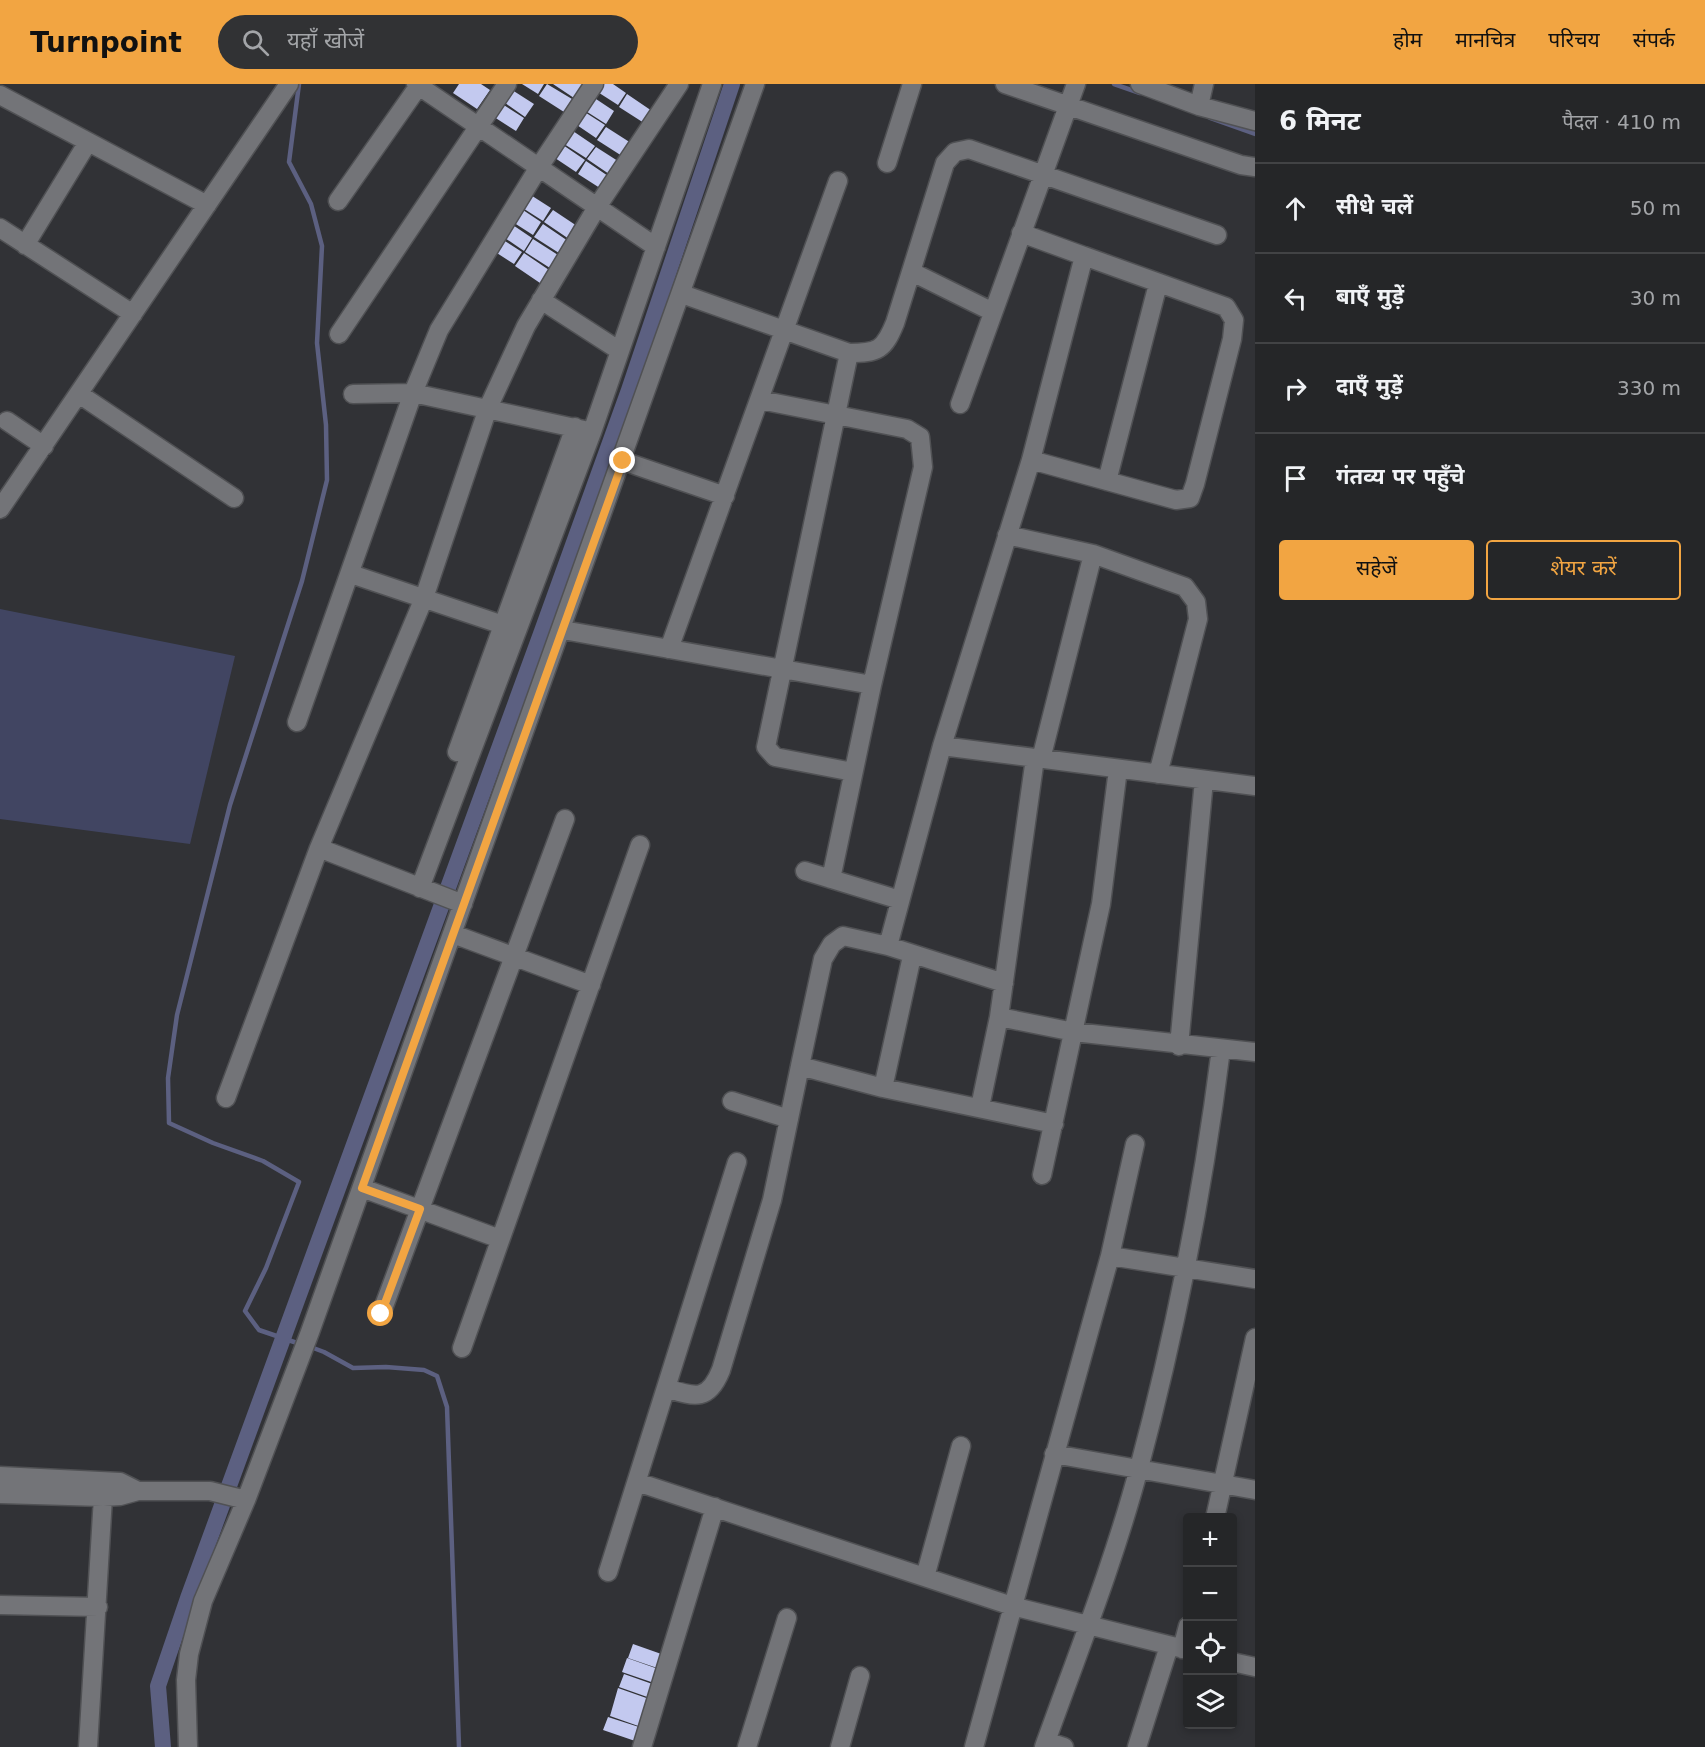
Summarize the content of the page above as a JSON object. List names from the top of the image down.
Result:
{
  "page": {
    "header": "Turnpoint",
    "search": "यहाँ खोजें",
    "nav": [
      "होम",
      "मानचित्र",
      "परिचय",
      "संपर्क"
    ],
    "heading": ["6 मिनट", "पैदल · 410 m"],
    "list": [
      ["सीधे चलें", "50 m"],
      ["बाएँ मुड़ें", "30 m"],
      ["दाएँ मुड़ें", "330 m"],
      "गंतव्य पर पहुँचे"
    ],
    "buttons": ["सहेजें", "शेयर करें"],
    "map_buttons": ["+", "−"]
  }
}
